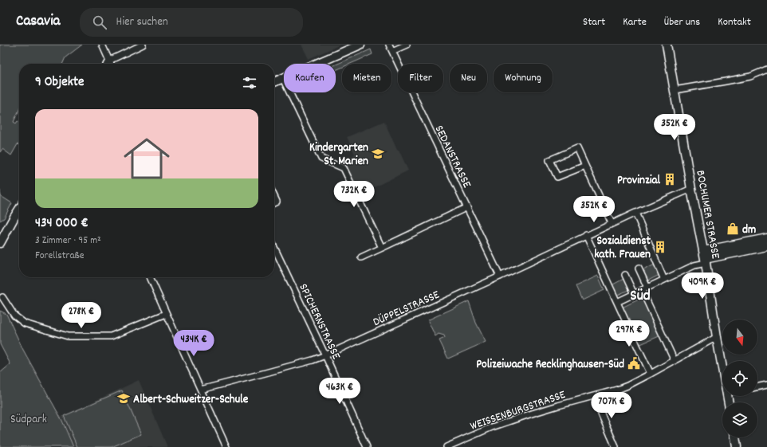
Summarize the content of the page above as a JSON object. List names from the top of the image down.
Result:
{
  "streets": {
    "main road": ["BOCHUMER STRASSE"],
    "street": [
      "SEDANSTRASSE",
      "DÜPPELSTRASSE",
      "SPICHERNSTRASSE",
      "WEISSENBURGSTRASSE"
    ]
  },
  "crossings": [
    ["SEDANSTRASSE", "DÜPPELSTRASSE"],
    ["BOCHUMER STRASSE", "DÜPPELSTRASSE"],
    ["BOCHUMER STRASSE", "WEISSENBURGSTRASSE"],
    ["DÜPPELSTRASSE", "SPICHERNSTRASSE"]
  ],
  "districts": ["Süd"],
  "parks": ["Südpark"],
  "places": {
    "school or university": ["Kindergarten St. Marien", "Albert-Schweitzer-Schule"],
    "building": ["Provinzial", "Sozialdienst kath. Frauen"],
    "shop": ["dm"],
    "public building": ["Polizeiwache Recklinghausen-Süd"]
  },
  "north": "bottom",
  "page": {
    "header": "Casavia",
    "search": "Hier suchen",
    "nav": [
      "Start",
      "Karte",
      "Über uns",
      "Kontakt"
    ],
    "chip": [
      "Kaufen",
      "Mieten",
      "Filter",
      "Neu",
      "Wohnung"
    ],
    "heading": "9 Objekte",
    "list": [
      {
        "name": "434 000 €",
        "note": "3 Zimmer · 95 m² · Forellstraße"
      }
    ],
    "price": [
      "352K €",
      "732K €",
      "352K €",
      "409K €",
      "278K €",
      "297K €",
      "434K €",
      "463K €",
      "707K €"
    ]
  }
}
